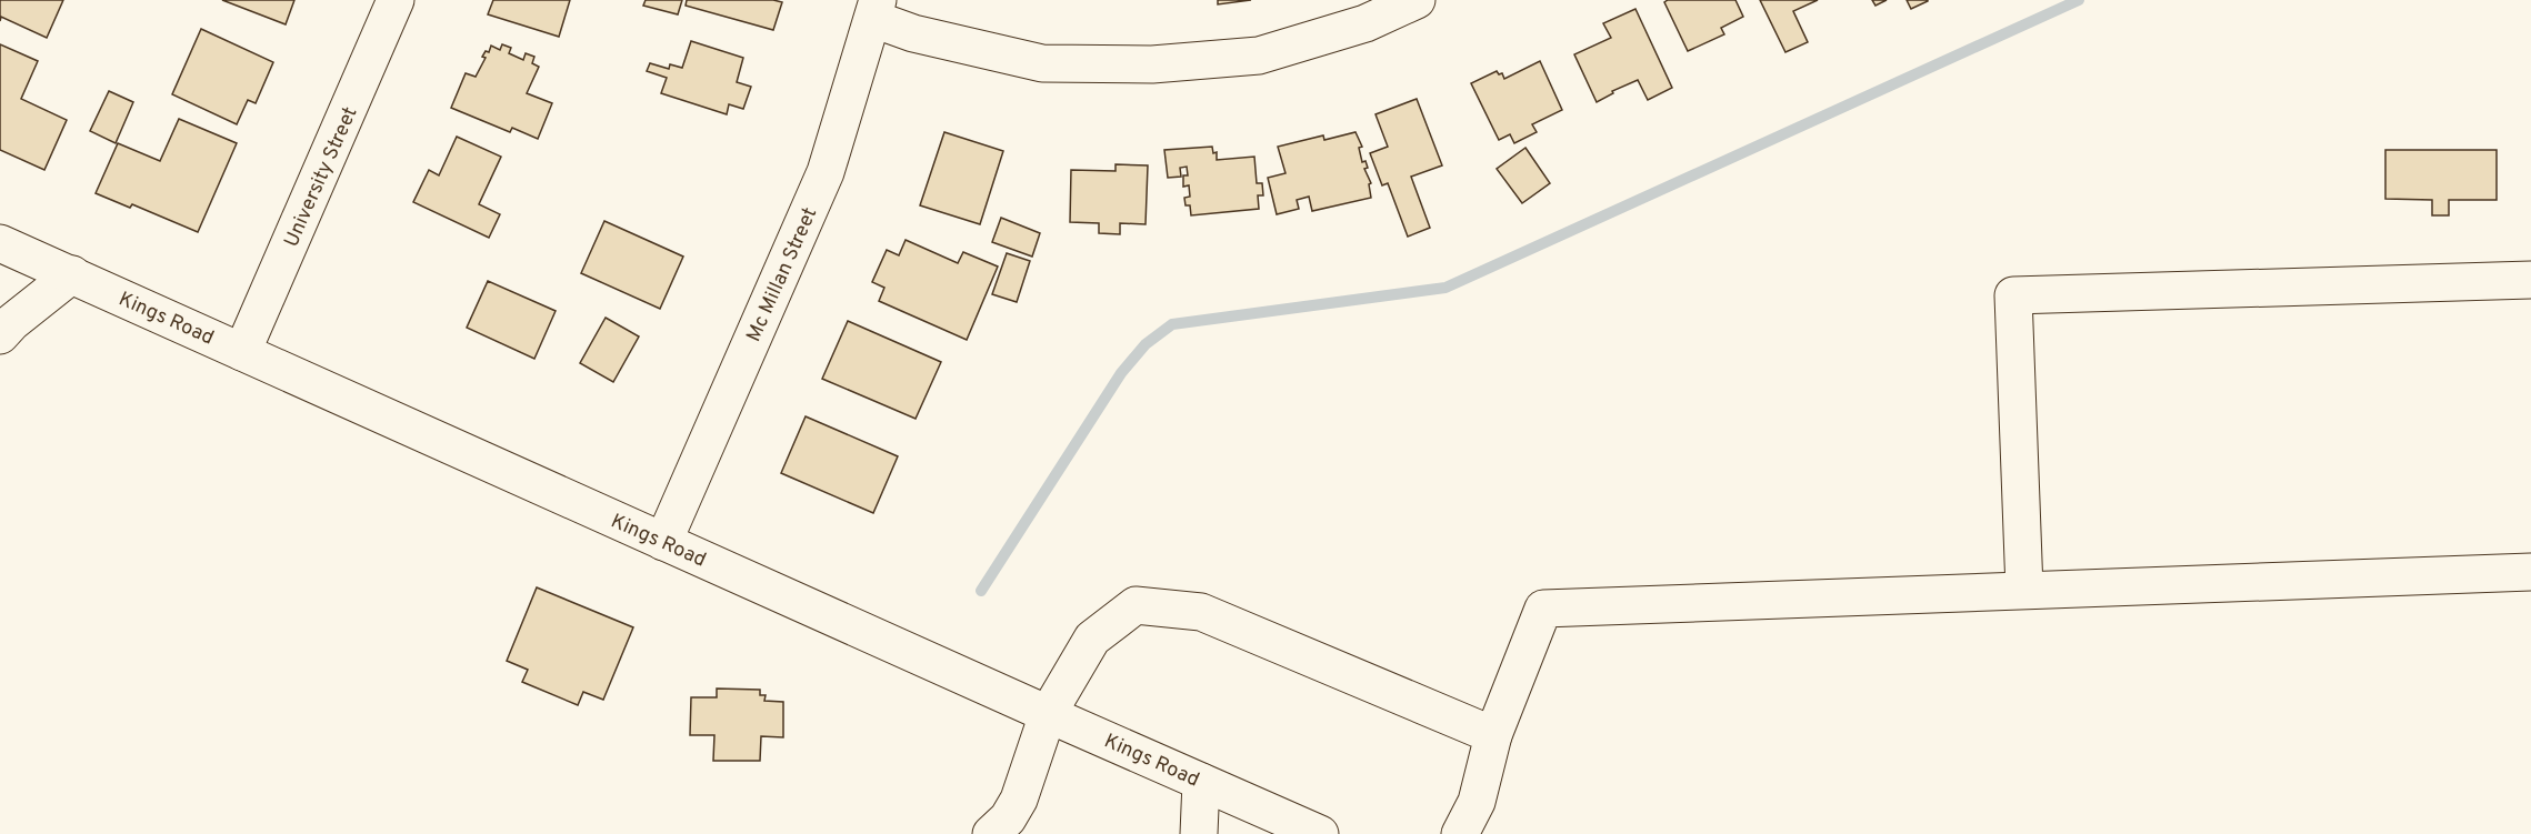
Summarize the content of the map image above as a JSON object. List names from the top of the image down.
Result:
{
  "streets": {
    "street": ["University Street", "Mc Millan Street", "Kings Road"]
  },
  "crossings": [
    ["University Street", "Kings Road"],
    ["Mc Millan Street", "Kings Road"]
  ]
}
